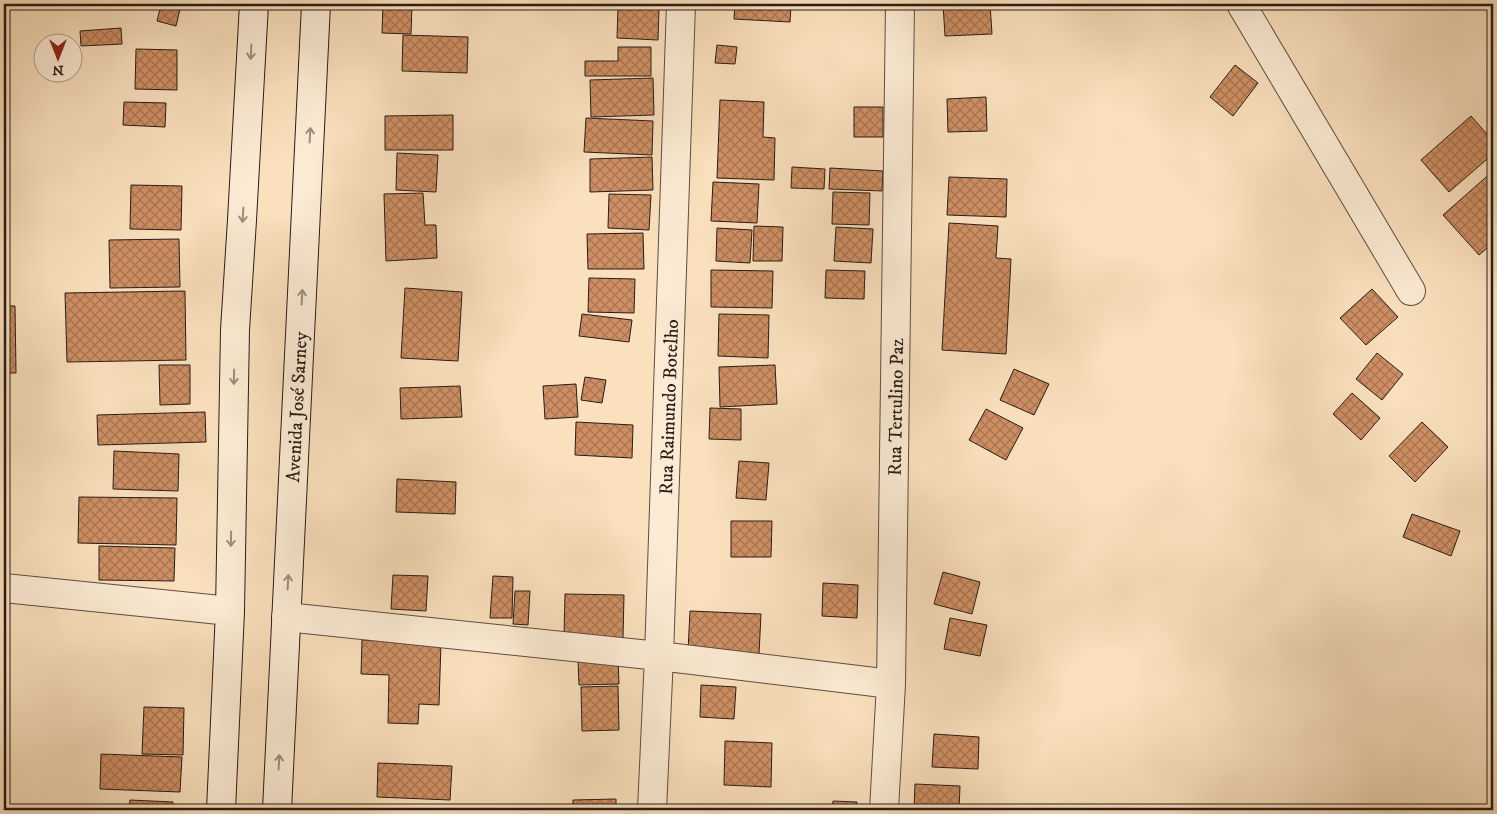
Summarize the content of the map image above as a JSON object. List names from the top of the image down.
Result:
{
  "streets": {
    "street": ["Avenida José Sarney", "Rua Raimundo Botelho", "Rua Tertulino Paz"]
  },
  "north": "bottom"
}
